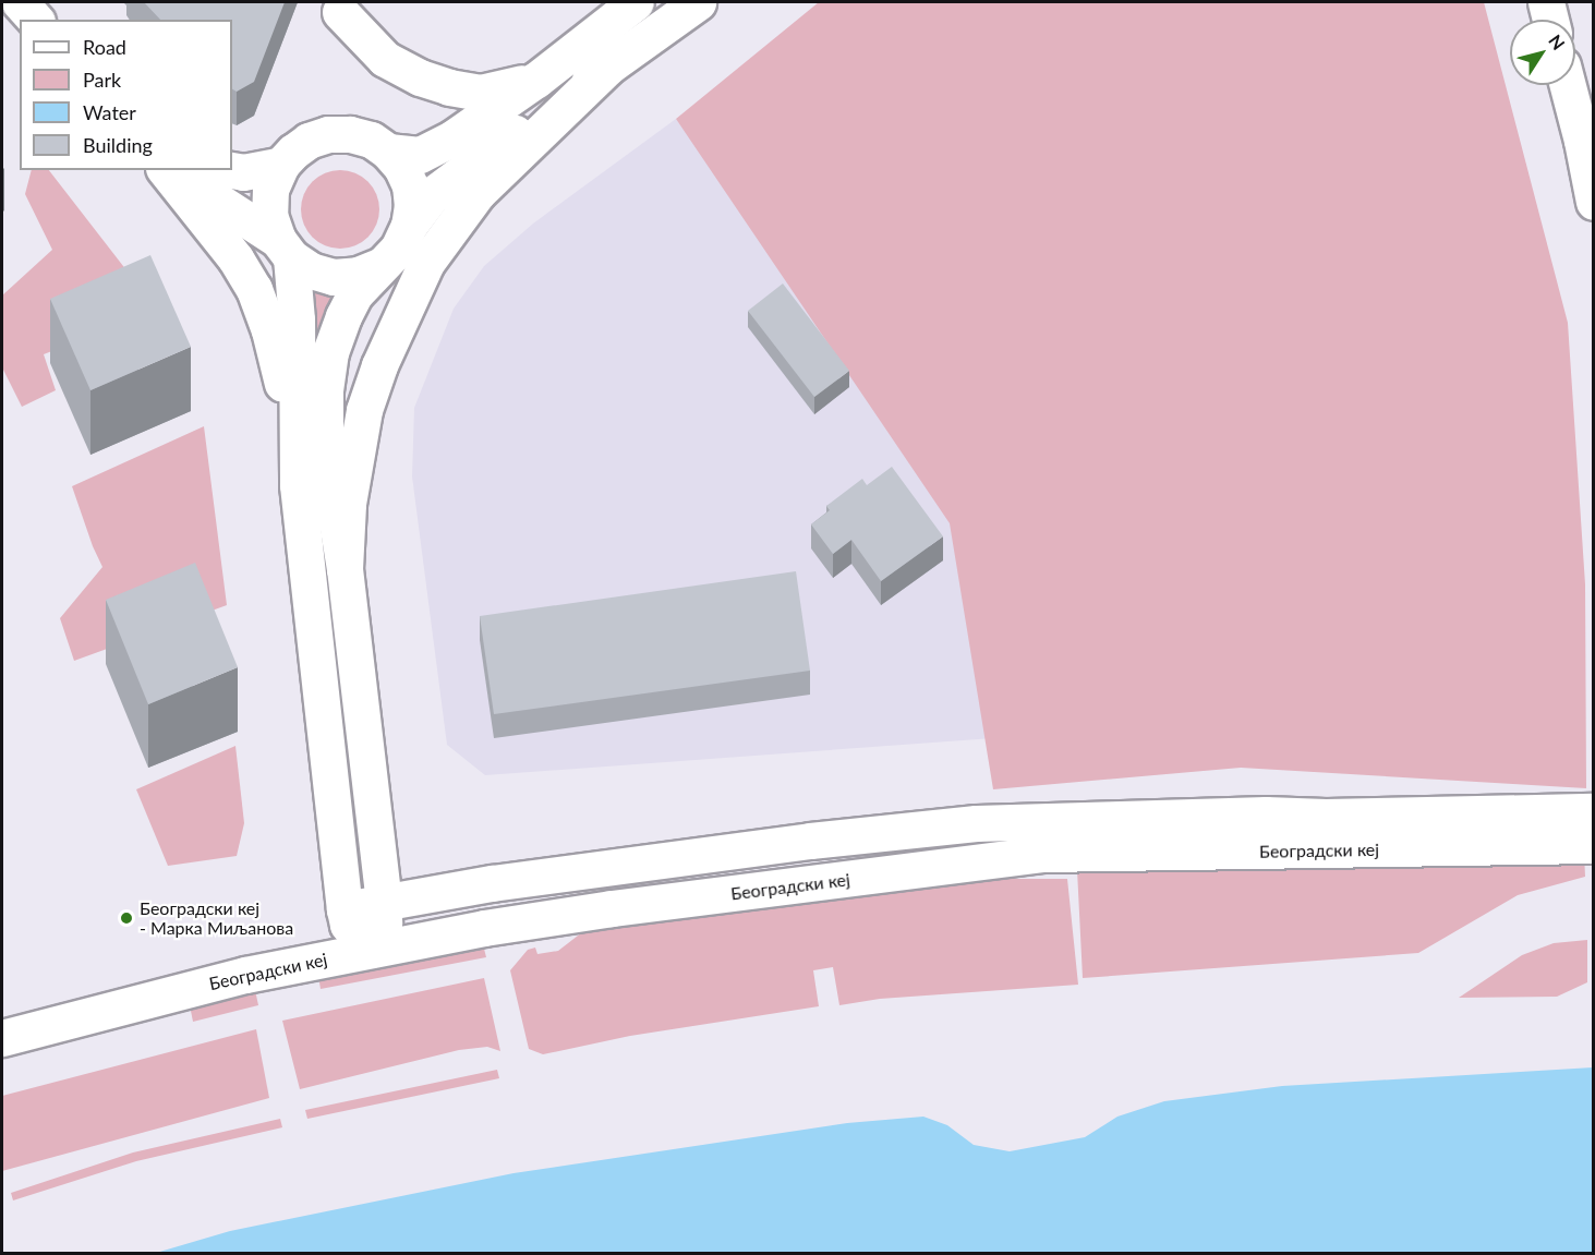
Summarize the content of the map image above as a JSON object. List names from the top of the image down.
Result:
{
  "streets": {
    "main road": ["Београдски кеј"]
  },
  "places": ["Београдски кеј - Марка Миљанова"],
  "legend": [
    "Road",
    "Park",
    "Water",
    "Building"
  ],
  "north": "top right"
}
